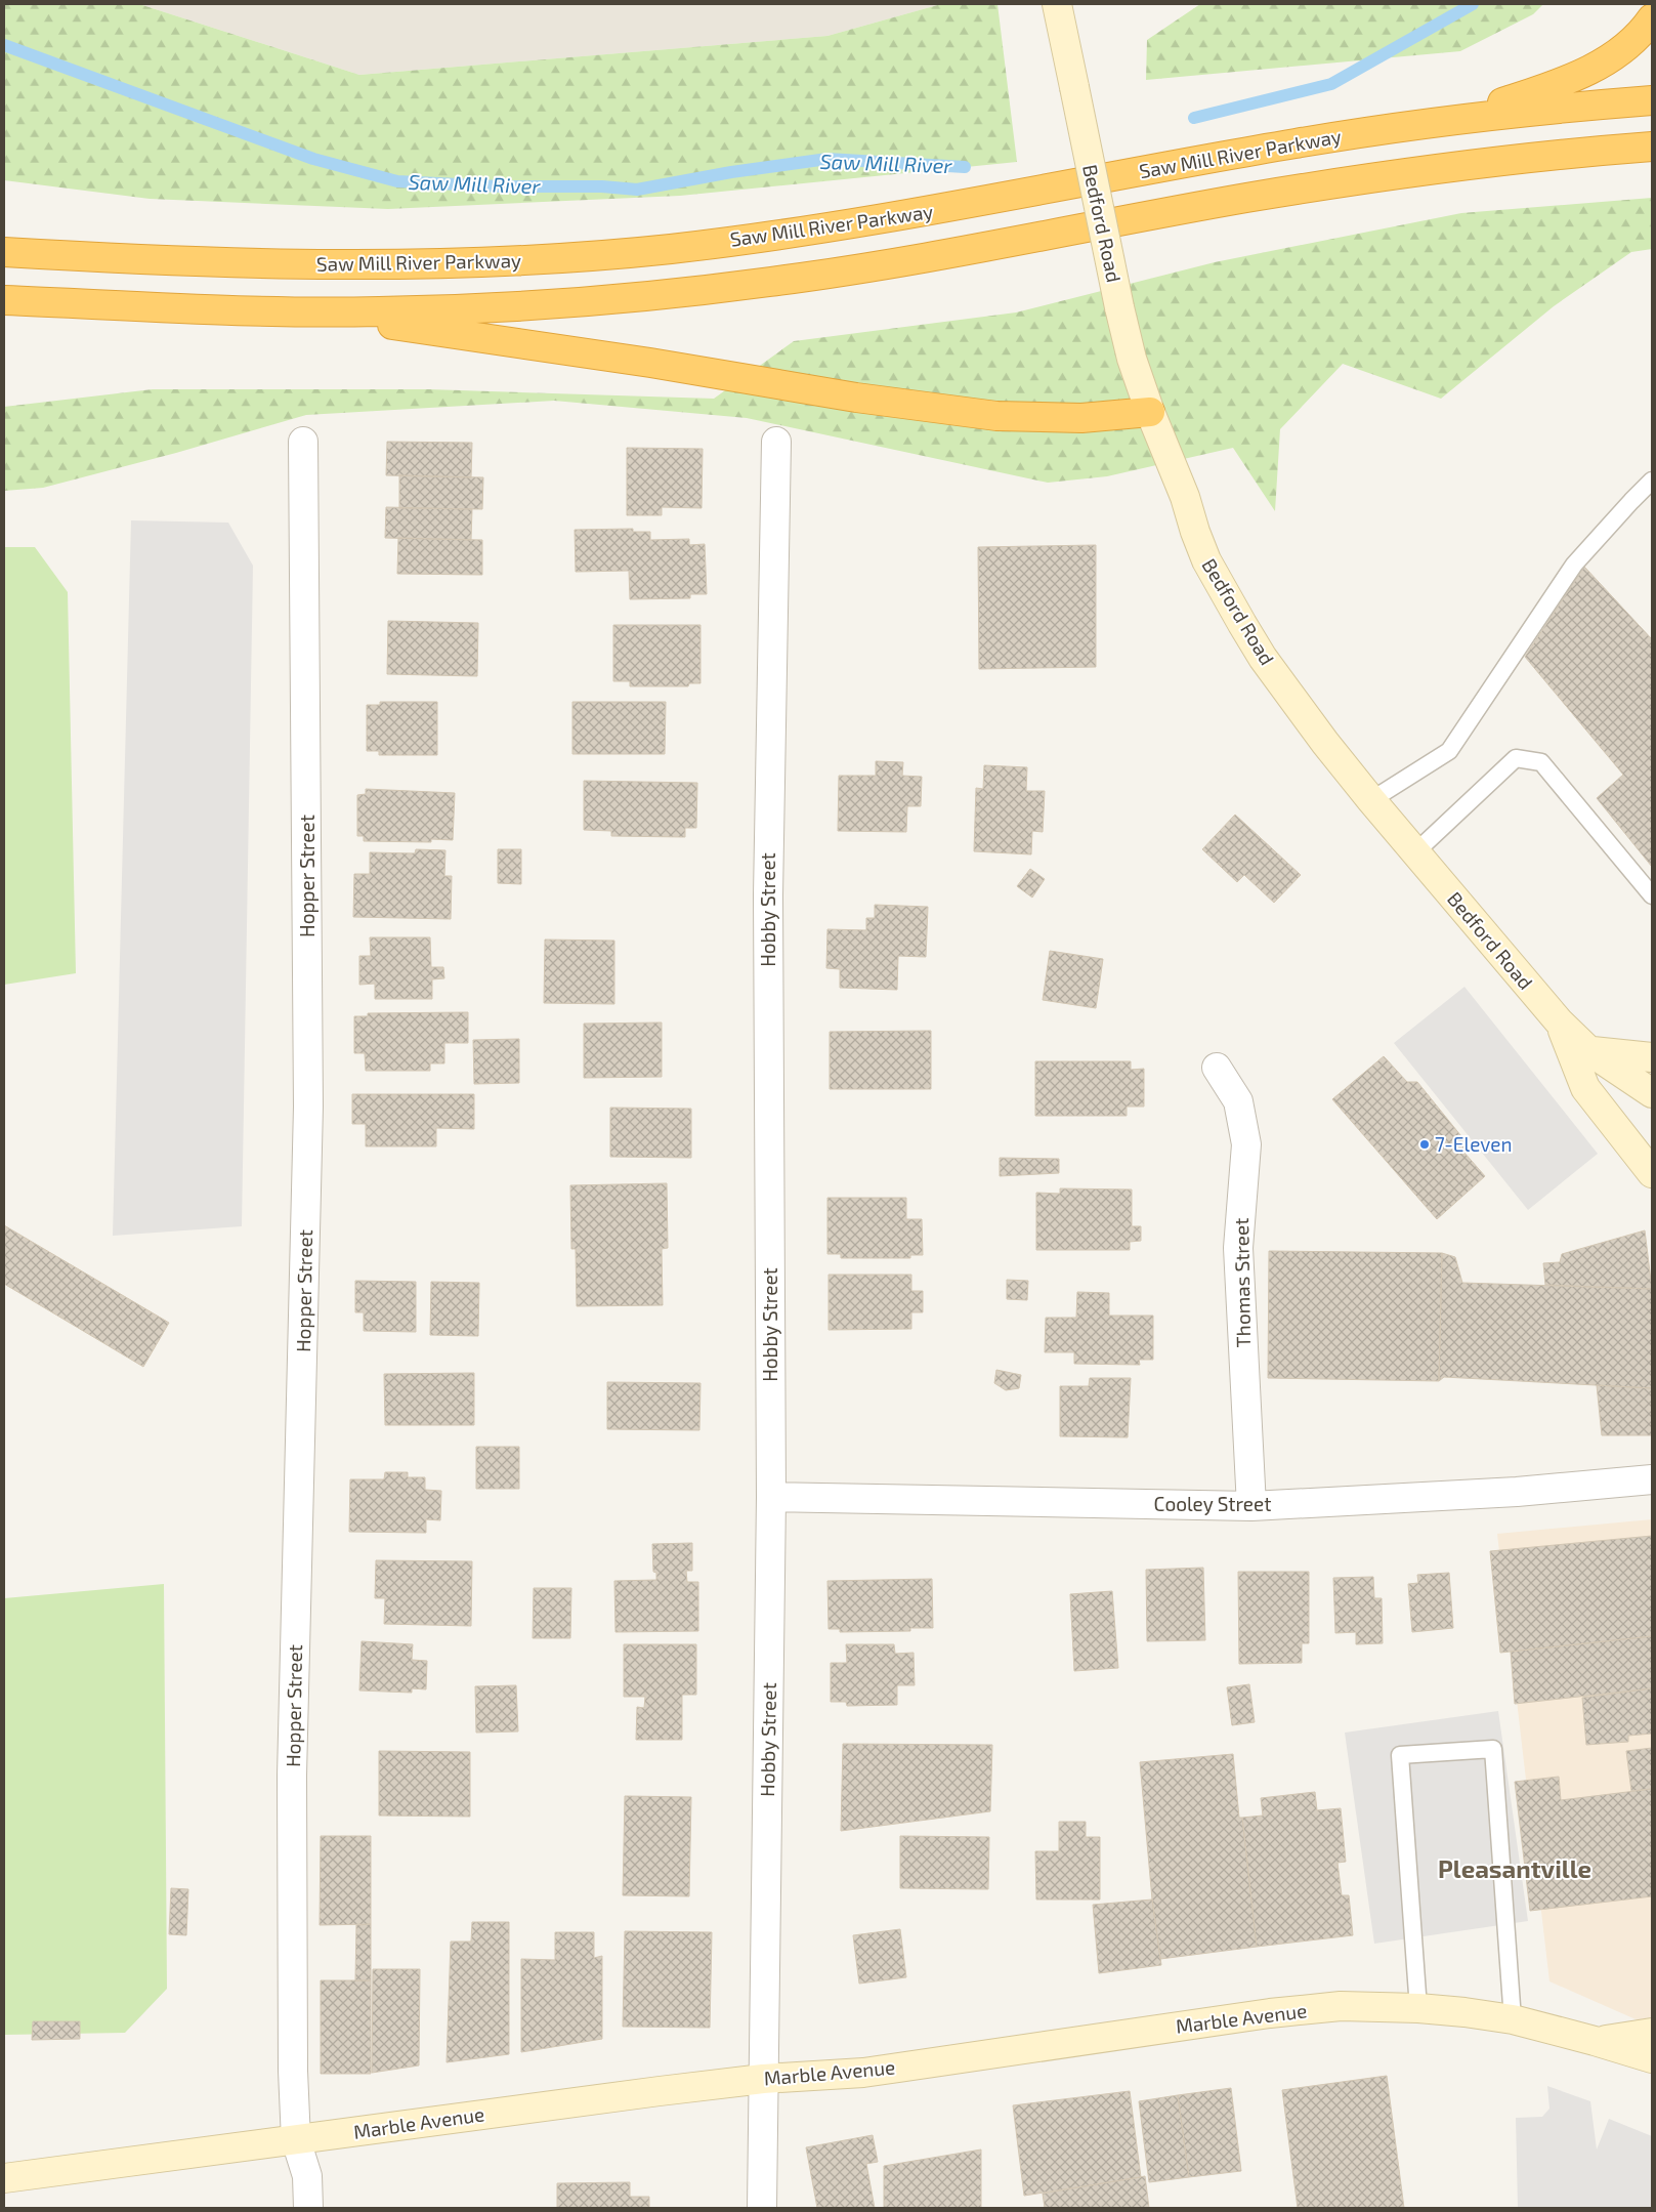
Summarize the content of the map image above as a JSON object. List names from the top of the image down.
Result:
{
  "streets": {
    "highway": ["Saw Mill River Parkway"],
    "street": [
      "Bedford Road",
      "Hopper Street",
      "Hobby Street",
      "Thomas Street",
      "Cooley Street",
      "Marble Avenue"
    ]
  },
  "crossings": [
    ["Hopper Street", "Marble Avenue"],
    ["Hobby Street", "Cooley Street"],
    ["Hobby Street", "Marble Avenue"],
    ["Thomas Street", "Cooley Street"]
  ],
  "districts": ["Pleasantville"],
  "water": ["Saw Mill River"],
  "places": ["7-Eleven"]
}
